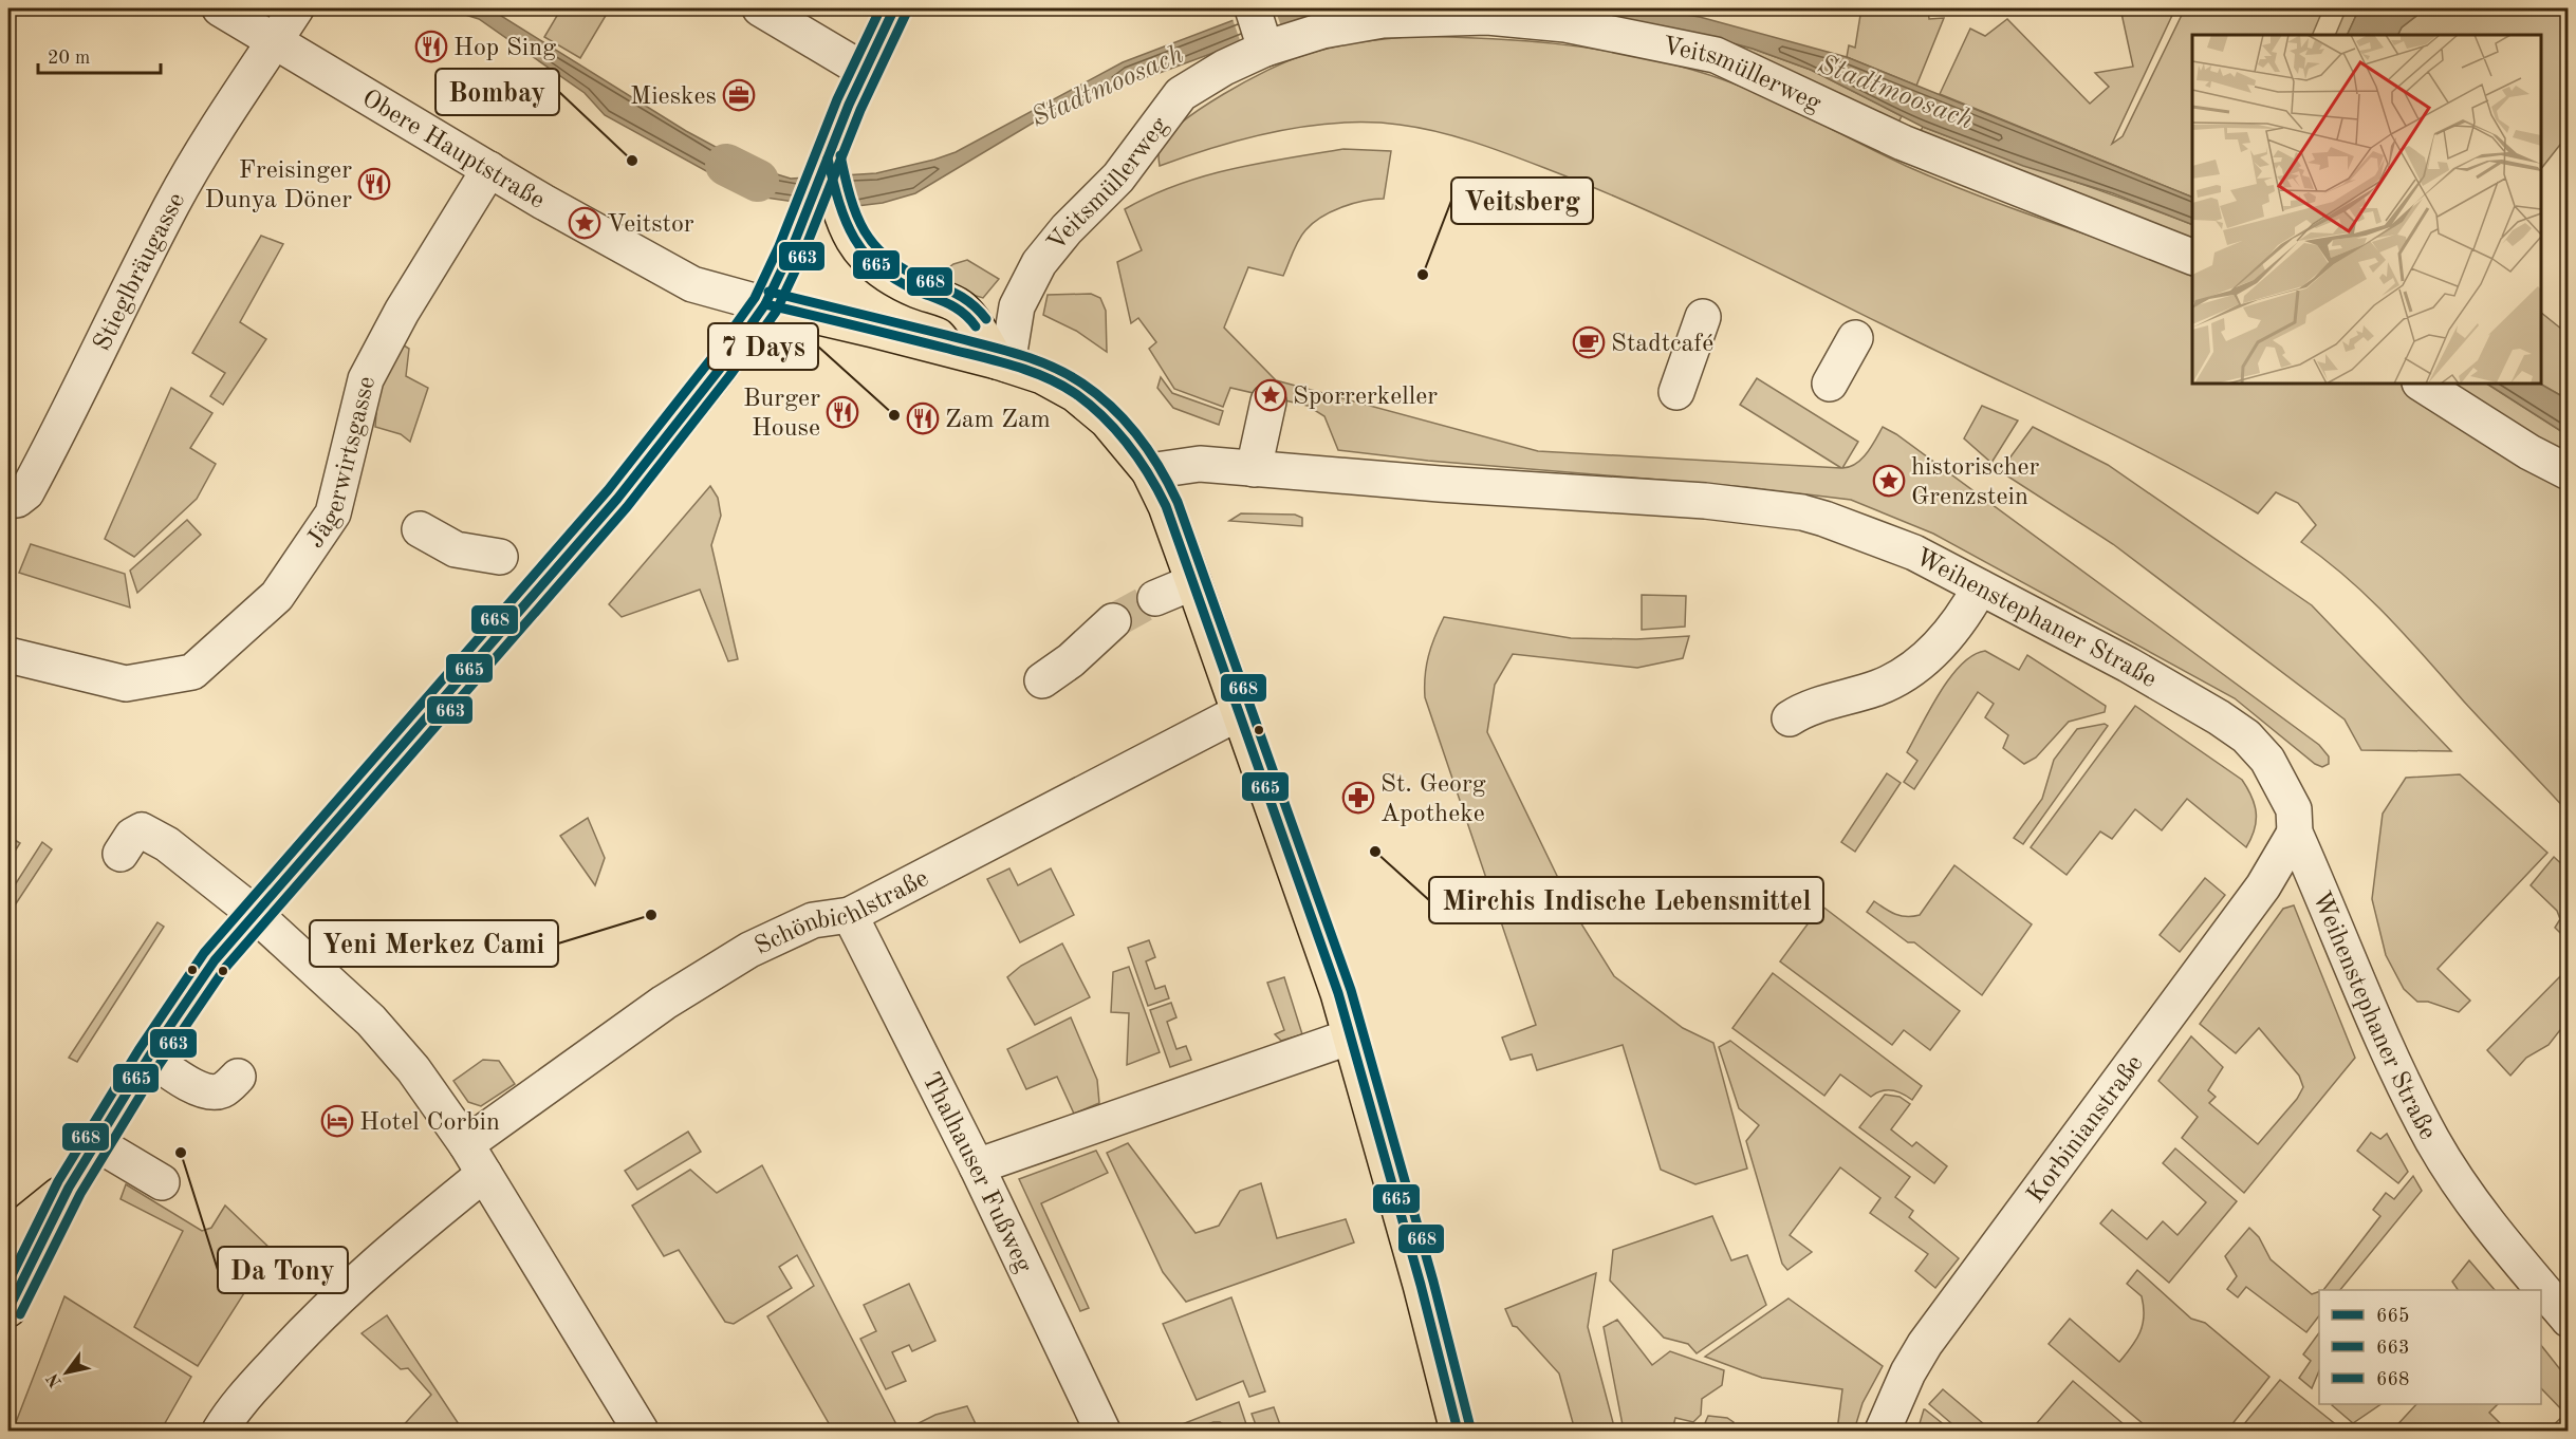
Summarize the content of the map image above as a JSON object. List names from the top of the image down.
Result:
{
  "streets": {
    "street": [
      "Veitsmüllerweg",
      "Obere Hauptstraße",
      "Stieglbräugasse",
      "Jägerwirtsgasse",
      "Weihenstephaner Straße",
      "Schönbichlstraße",
      "Korbinianstraße",
      "Thalhauser Fußweg"
    ]
  },
  "crossings": [
    ["Obere Hauptstraße", "Stieglbräugasse"],
    ["Obere Hauptstraße", "Jägerwirtsgasse"],
    ["Weihenstephaner Straße", "Korbinianstraße"],
    ["Schönbichlstraße", "Thalhauser Fußweg"]
  ],
  "water": ["Stadtmoosach"],
  "places": {
    "restaurant": [
      "Hop Sing",
      "Freisinger Dunya Döner",
      "Burger House",
      "Zam Zam"
    ],
    "office": ["Mieskes"],
    "other": [
      "Bombay",
      "Veitsberg",
      "7 Days",
      "Mirchis Indische Lebensmittel",
      "Yeni Merkez Cami",
      "Da Tony"
    ],
    "place": ["Veitstor", "Sporrerkeller", "historischer Grenzstein"],
    "cafe": ["Stadtcafé"],
    "pharmacy": ["St. Georg Apotheke"],
    "hotel": ["Hotel Corbin"]
  },
  "lines": ["transit line 665", "transit line 668", "transit line 663"],
  "legend": ["665", "663", "668"],
  "scale_bar": "20 m",
  "north": "bottom left"
}
